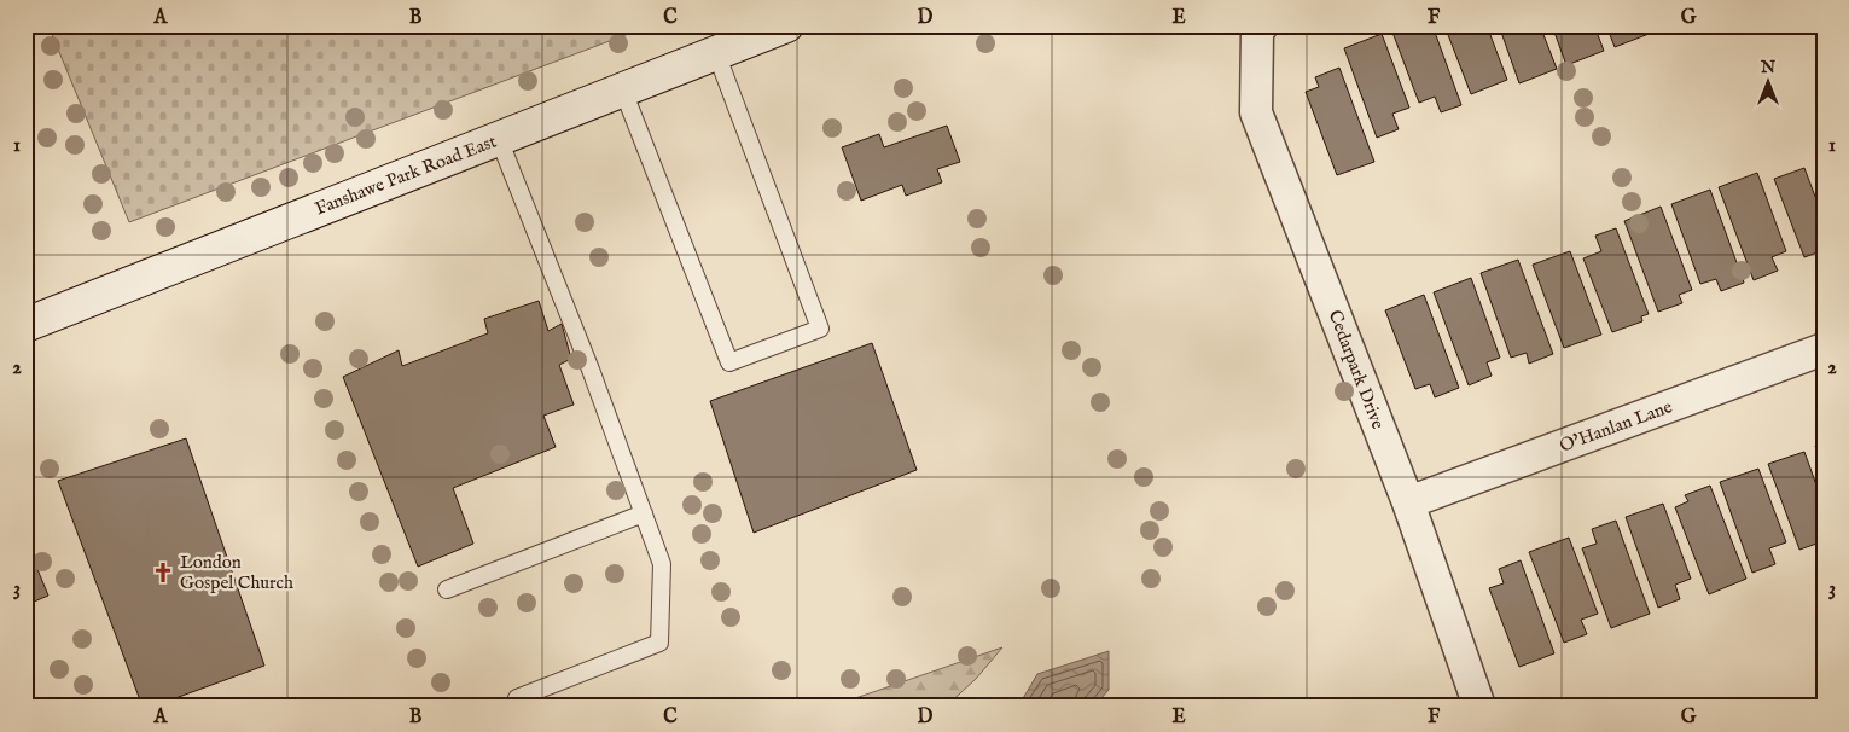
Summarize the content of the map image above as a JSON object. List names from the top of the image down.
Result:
{
  "streets": {
    "main road": ["Fanshawe Park Road East"],
    "street": ["Cedarpark Drive", "O'Hanlan Lane"]
  },
  "crossings": [
    ["Cedarpark Drive", "O'Hanlan Lane"]
  ],
  "places": {
    "church": ["London Gospel Church"]
  },
  "north": "top",
  "grid": {
    "columns": [
      "A",
      "B",
      "C",
      "D",
      "E",
      "F",
      "G"
    ],
    "rows": ["1", "2", "3"]
  }
}
